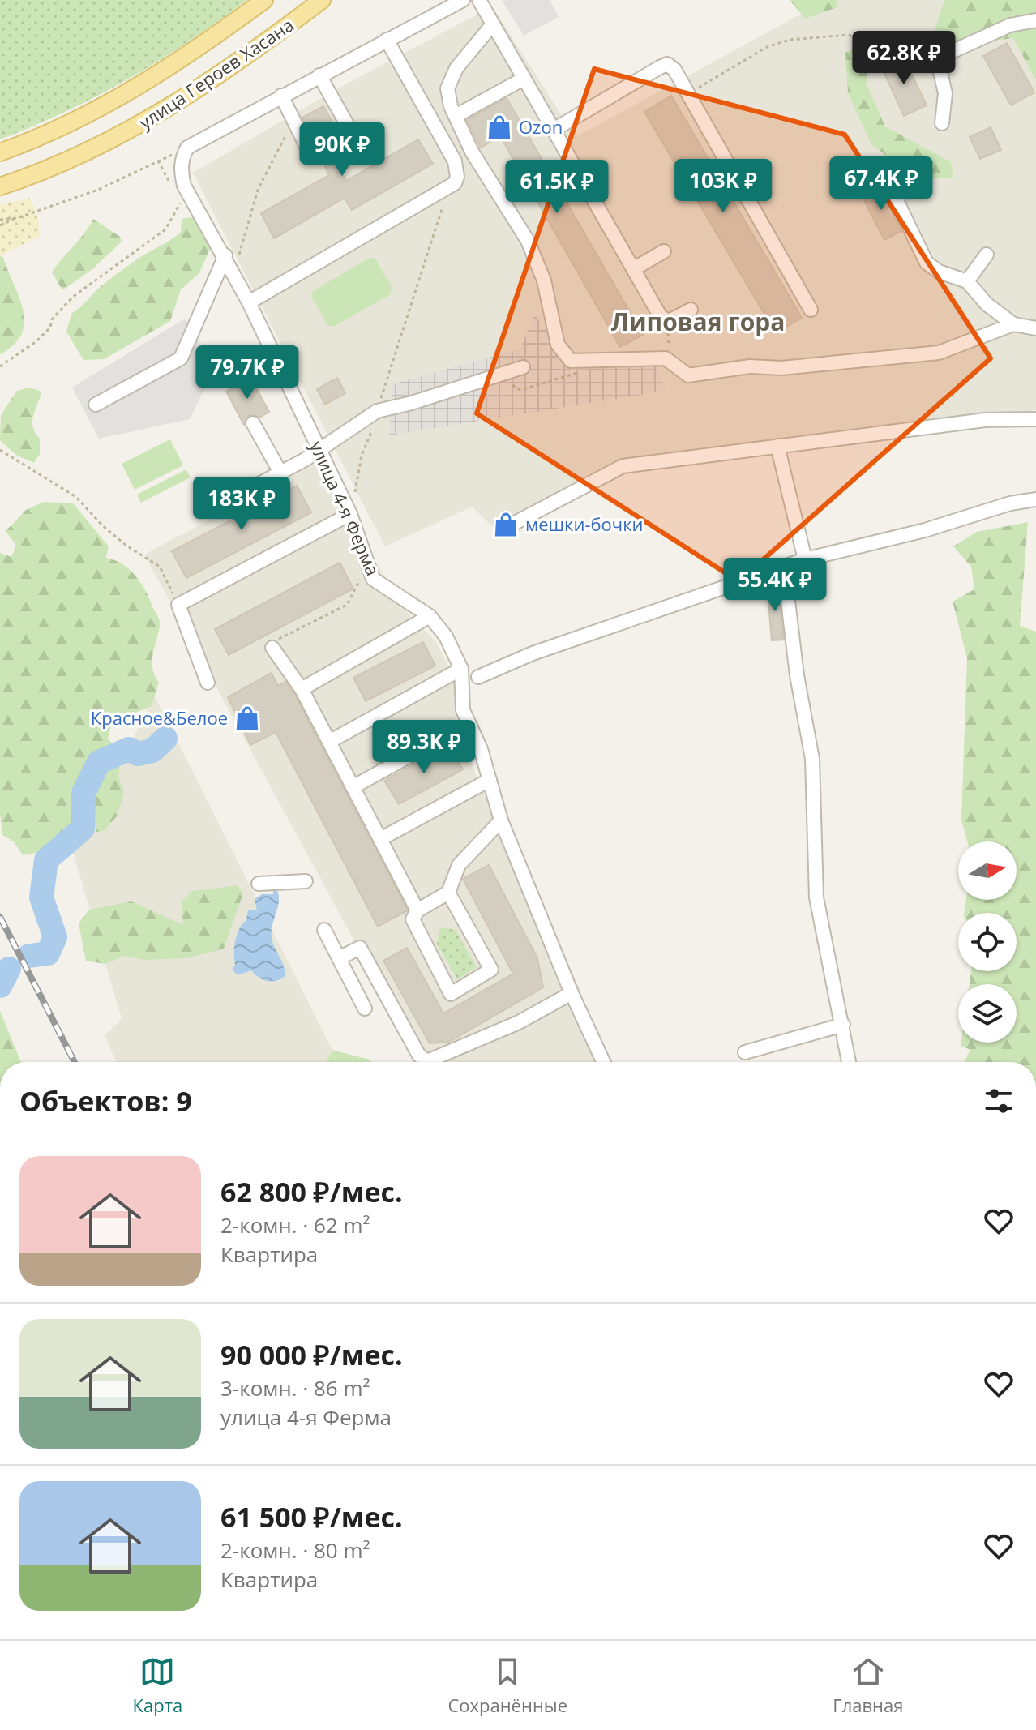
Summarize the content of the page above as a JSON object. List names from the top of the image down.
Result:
{
  "streets": {
    "main road": ["улица Героев Хасана"],
    "street": ["улица 4-я Ферма"]
  },
  "districts": ["Липовая гора"],
  "places": {
    "shop": ["Ozon", "мешки-бочки", "Красное&Белое"]
  },
  "north": "right",
  "page": {
    "price": [
      "62.8K ₽",
      "90K ₽",
      "67.4K ₽",
      "103K ₽",
      "61.5K ₽",
      "79.7K ₽",
      "183K ₽",
      "55.4K ₽",
      "89.3K ₽"
    ],
    "heading": "Объектов: 9",
    "list": [
      {
        "name": "62 800 ₽/мес.",
        "note": "2-комн. · 62 m² · Квартира"
      },
      {
        "name": "90 000 ₽/мес.",
        "note": "3-комн. · 86 m² · улица 4-я Ферма"
      },
      {
        "name": "61 500 ₽/мес.",
        "note": "2-комн. · 80 m² · Квартира"
      }
    ],
    "tabs": ["Карта", "Сохранённые", "Главная"]
  }
}
